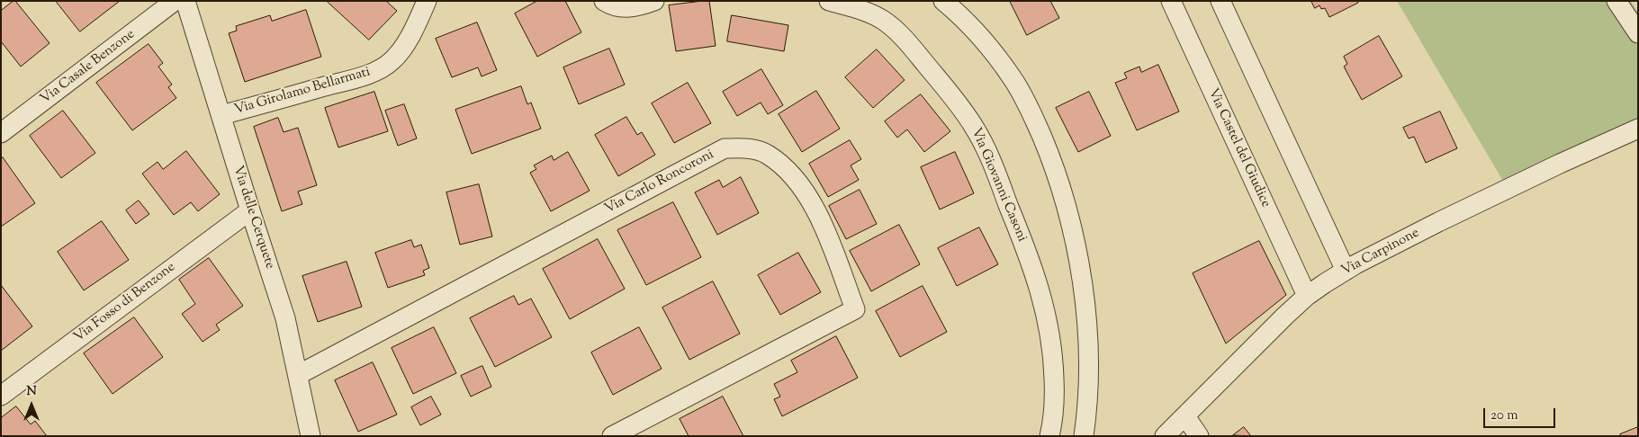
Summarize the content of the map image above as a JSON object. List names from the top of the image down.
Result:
{
  "streets": {
    "street": [
      "Via Casale Benzone",
      "Via Girolamo Bellarmati",
      "Via Castel del Giudice",
      "Via Carlo Roncoroni",
      "Via Giovanni Casoni",
      "Via delle Cerquete",
      "Via Carpinone",
      "Via Fosso di Benzone"
    ]
  },
  "crossings": [
    ["Via Girolamo Bellarmati", "Via delle Cerquete"],
    ["Via Castel del Giudice", "Via Carpinone"],
    ["Via Carlo Roncoroni", "Via delle Cerquete"],
    ["Via delle Cerquete", "Via Fosso di Benzone"]
  ],
  "scale_bar": "20 m",
  "north": "top"
}
